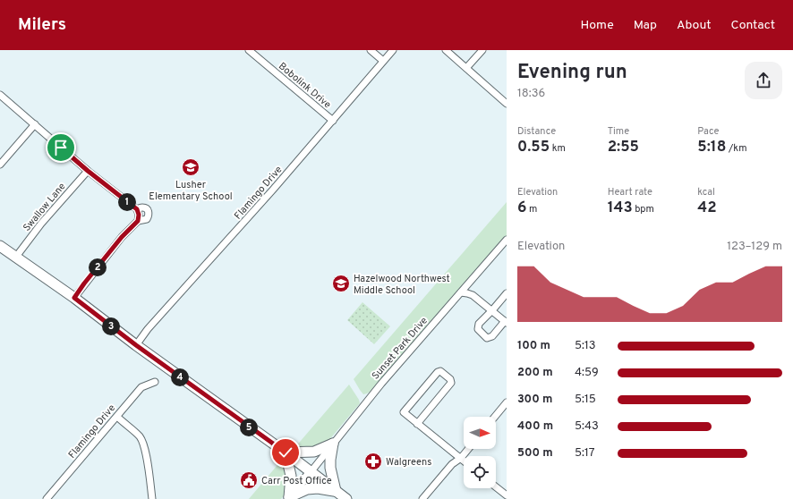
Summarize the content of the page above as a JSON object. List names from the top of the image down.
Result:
{
  "streets": {
    "street": [
      "Bobolink Drive",
      "Flamingo Drive",
      "Swallow Lane",
      "Sunset Park Drive"
    ]
  },
  "crossings": [
    ["Bobolink Drive", "Flamingo Drive"]
  ],
  "places": {
    "school or university": ["Lusher Elementary School", "Hazelwood Northwest Middle School"],
    "pharmacy": ["Walgreens"],
    "public building": ["Carr Post Office"]
  },
  "north": "right",
  "page": {
    "header": "Milers",
    "nav": [
      "Home",
      "Map",
      "About",
      "Contact"
    ],
    "heading": ["Evening run", "18:36"],
    "stats": [
      ["Distance", "0.55 km"],
      ["Time", "2:55"],
      ["Pace", "5:18 /km"],
      ["Elevation", "6 m"],
      ["Heart rate", "143 bpm"],
      ["kcal", "42"]
    ],
    "pins": [
      "1",
      "2",
      "3",
      "4",
      "5"
    ],
    "chart": ["Elevation", "123–129 m"],
    "list": [
      {
        "name": "100 m",
        "note": "5:13"
      },
      {
        "name": "200 m",
        "note": "4:59"
      },
      {
        "name": "300 m",
        "note": "5:15"
      },
      {
        "name": "400 m",
        "note": "5:43"
      },
      {
        "name": "500 m",
        "note": "5:17"
      }
    ]
  }
}
